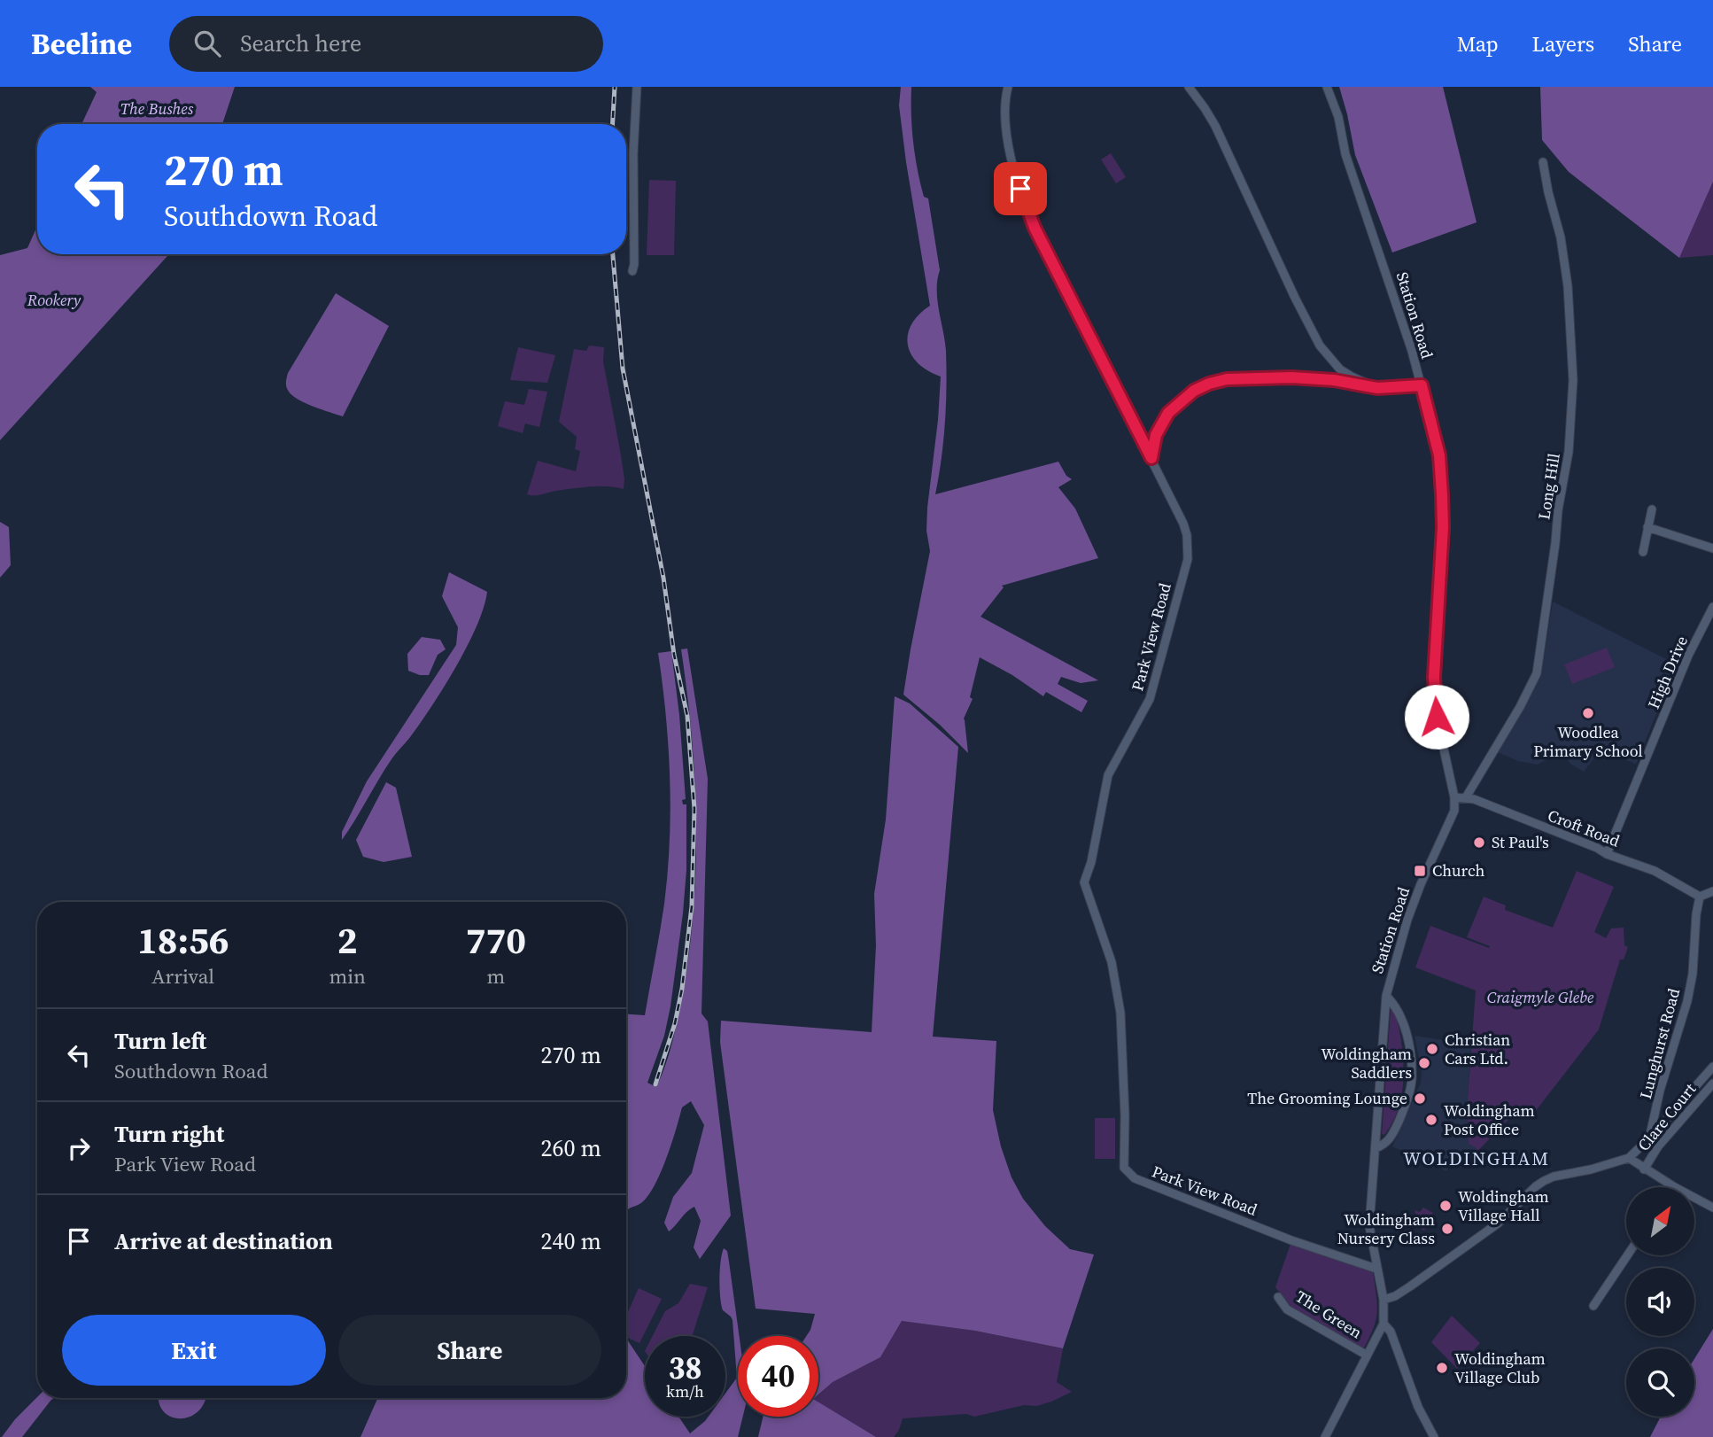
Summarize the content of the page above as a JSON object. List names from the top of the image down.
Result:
{
  "streets": {
    "street": [
      "Station Road",
      "Long Hill",
      "Park View Road",
      "High Drive",
      "Croft Road",
      "Lunghurst Road",
      "Clare Court",
      "The Green"
    ]
  },
  "crossings": [
    ["Station Road", "Park View Road"],
    ["Station Road", "Croft Road"],
    ["Long Hill", "Croft Road"],
    ["High Drive", "Croft Road"],
    ["Croft Road", "Lunghurst Road"]
  ],
  "districts": ["WOLDINGHAM"],
  "parks": ["The Bushes", "Rookery", "Craigmyle Glebe"],
  "places": {
    "other": [
      "Woodlea Primary School",
      "St Paul's",
      "Christian Cars Ltd.",
      "Woldingham Saddlers",
      "The Grooming Lounge",
      "Woldingham Post Office",
      "Woldingham Village Hall",
      "Woldingham Nursery Class",
      "Woldingham Village Club"
    ],
    "transit": ["Church"]
  },
  "north": "top right",
  "page": {
    "header": "Beeline",
    "search": "Search here",
    "nav": ["Map", "Layers", "Share"],
    "turn": ["270 m", "Southdown Road"],
    "eta": [
      "18:56",
      "Arrival",
      "2",
      "min",
      "770",
      "m"
    ],
    "list": [
      {
        "name": "Turn left",
        "note": "Southdown Road",
        "value": "270 m"
      },
      {
        "name": "Turn right",
        "note": "Park View Road",
        "value": "260 m"
      },
      {
        "name": "Arrive at destination",
        "value": "240 m"
      }
    ],
    "buttons": ["Exit", "Share"],
    "speed": "38 km/h",
    "limit": "40"
  }
}
